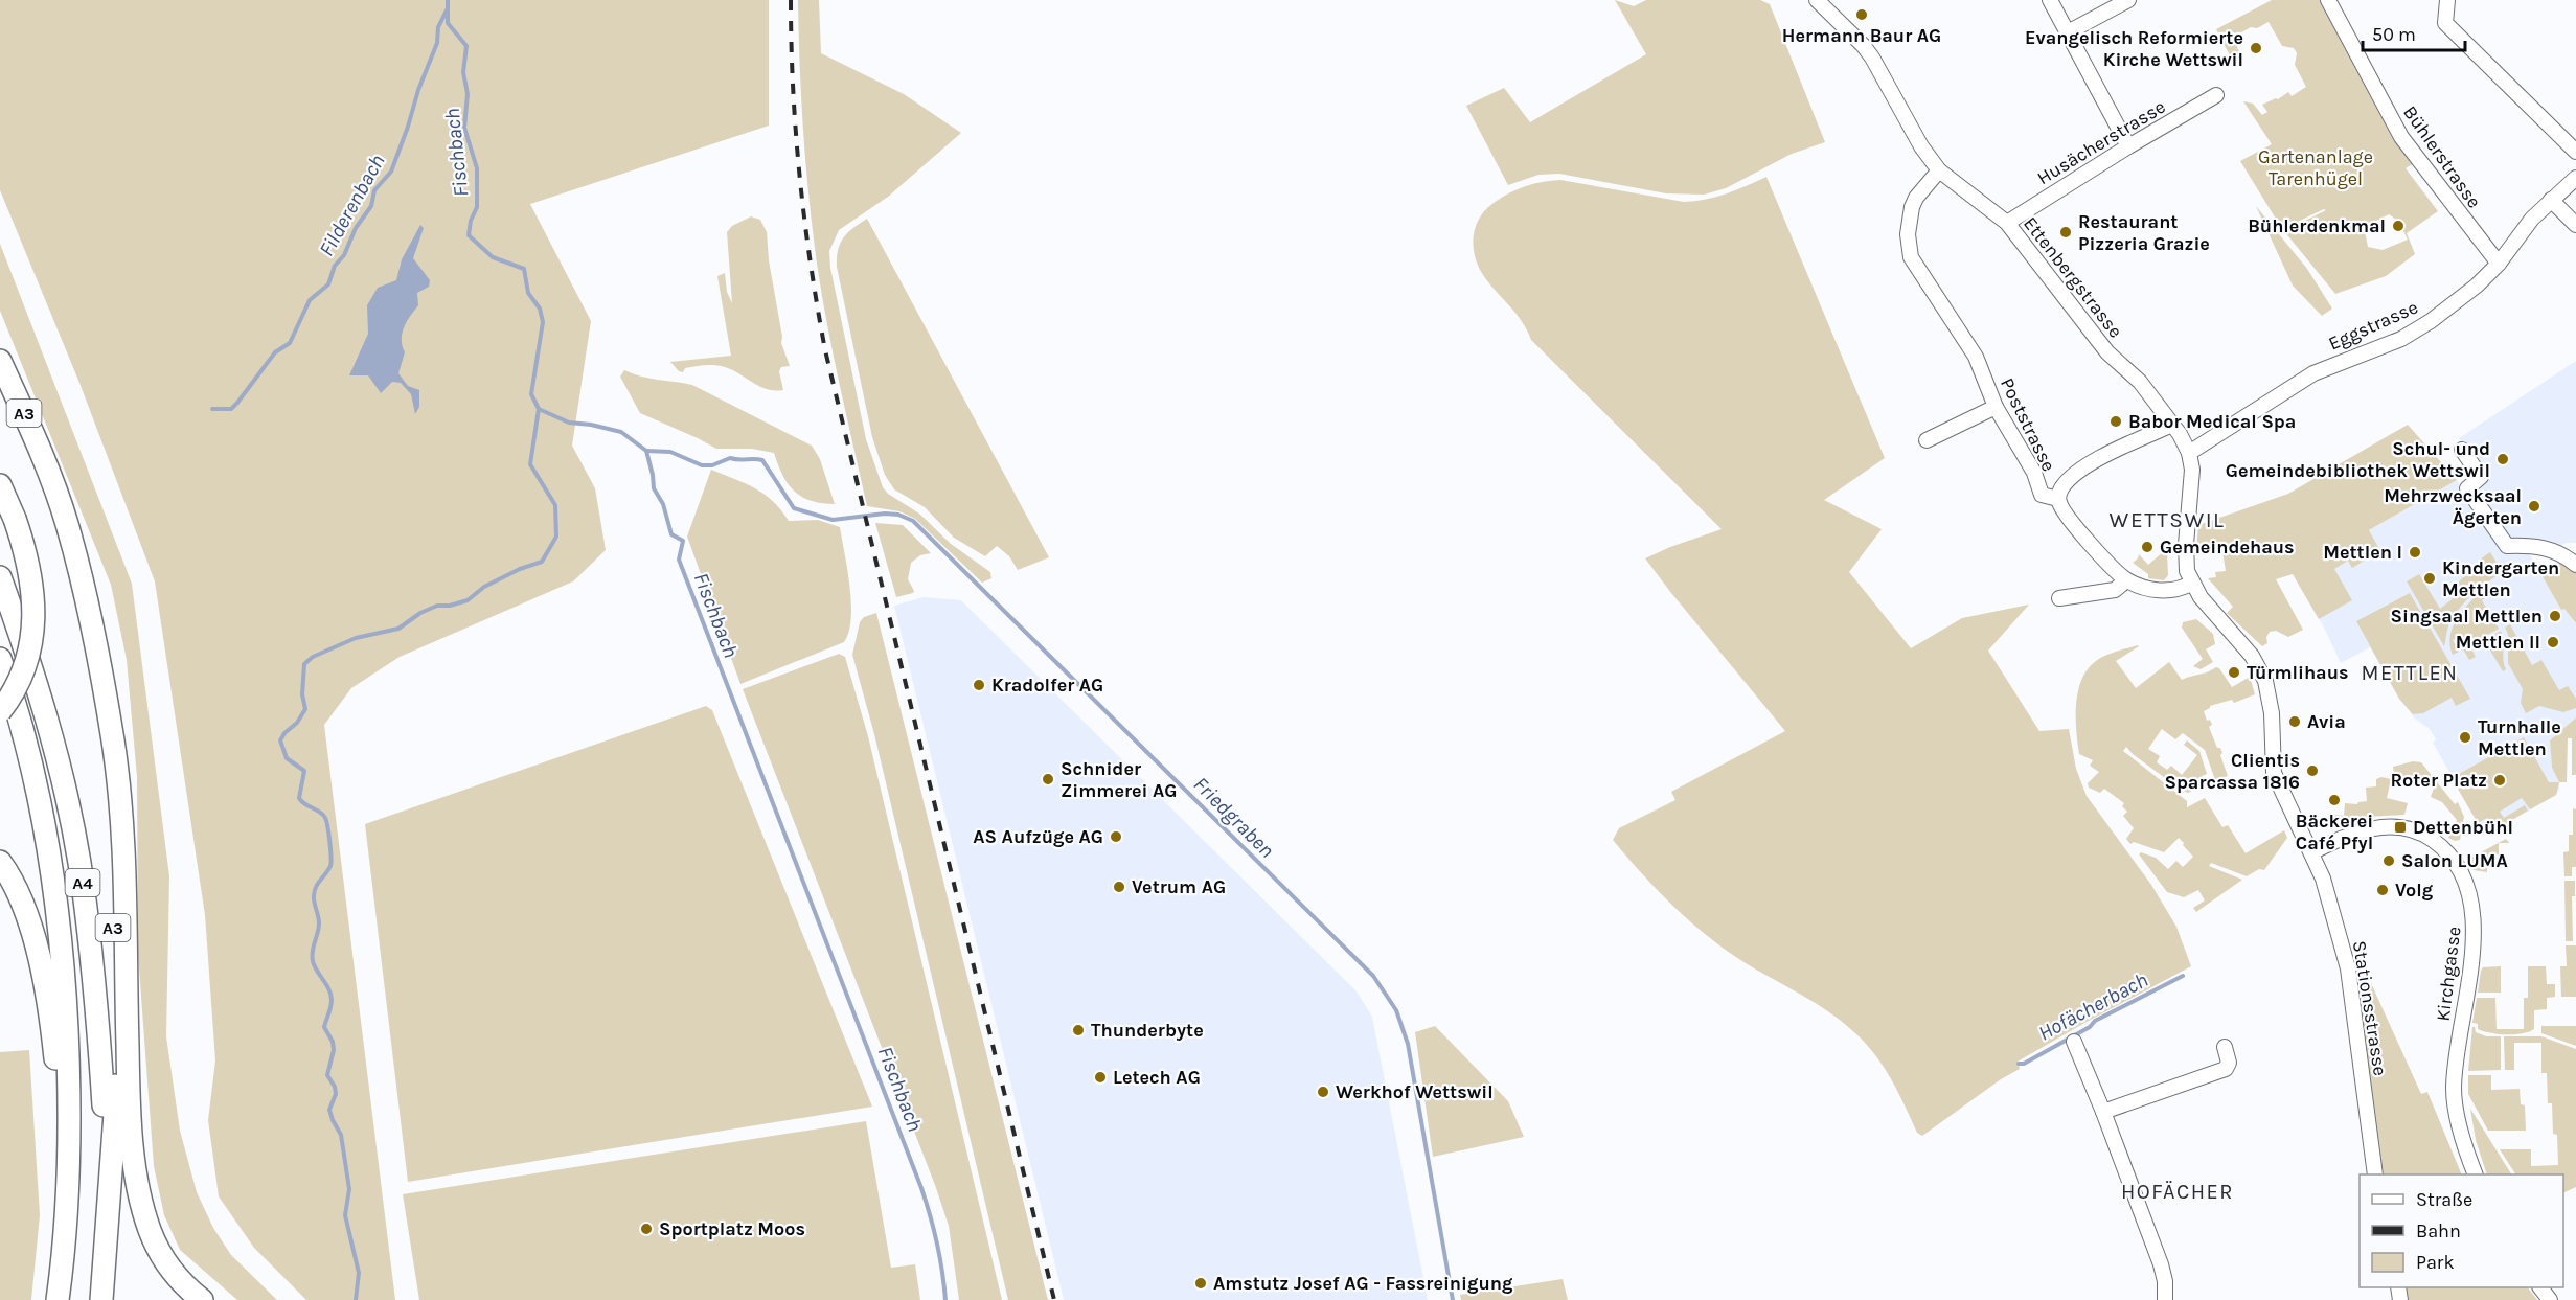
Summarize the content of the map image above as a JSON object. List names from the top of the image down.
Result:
{
  "streets": {
    "highway": ["A3", "A4"],
    "street": [
      "Husächerstrasse",
      "Bühlerstrasse",
      "Ettenbergstrasse",
      "Eggstrasse",
      "Poststrasse",
      "Kirchgasse",
      "Stationsstrasse"
    ]
  },
  "crossings": [
    ["Husächerstrasse", "Ettenbergstrasse"],
    ["Bühlerstrasse", "Eggstrasse"],
    ["Ettenbergstrasse", "Eggstrasse"],
    ["Ettenbergstrasse", "Poststrasse"],
    ["Ettenbergstrasse", "Stationsstrasse"],
    ["A3", "A4"],
    ["Poststrasse", "Stationsstrasse"],
    ["Kirchgasse", "Stationsstrasse"]
  ],
  "districts": ["WETTSWIL", "METTLEN", "HOFÄCHER"],
  "water": [
    "Fischbach",
    "Filderenbach",
    "Friedgraben",
    "Hofächerbach"
  ],
  "parks": ["Gartenanlage Tarenhügel"],
  "places": {
    "other": [
      "Hermann Baur AG",
      "Evangelisch Reformierte Kirche Wettswil",
      "Bühlerdenkmal",
      "Restaurant Pizzeria Grazie",
      "Babor Medical Spa",
      "Schul- und Gemeindebibliothek Wettswil",
      "Mehrzwecksaal Ägerten",
      "Gemeindehaus",
      "Mettlen I",
      "Kindergarten Mettlen",
      "Singsaal Mettlen",
      "Mettlen II",
      "Türmlihaus",
      "Kradolfer AG",
      "Avia",
      "Turnhalle Mettlen",
      "Clientis Sparcassa 1816",
      "Schnider Zimmerei AG",
      "Roter Platz",
      "Bäckerei Café Pfyl",
      "AS Aufzüge AG",
      "Salon LUMA",
      "Vetrum AG",
      "Volg",
      "Thunderbyte",
      "Letech AG",
      "Werkhof Wettswil",
      "Sportplatz Moos",
      "Amstutz Josef AG - Fassreinigung"
    ],
    "transit": ["Dettenbühl"]
  },
  "legend": ["Straße", "Bahn", "Park"],
  "scale_bar": "50 m"
}
